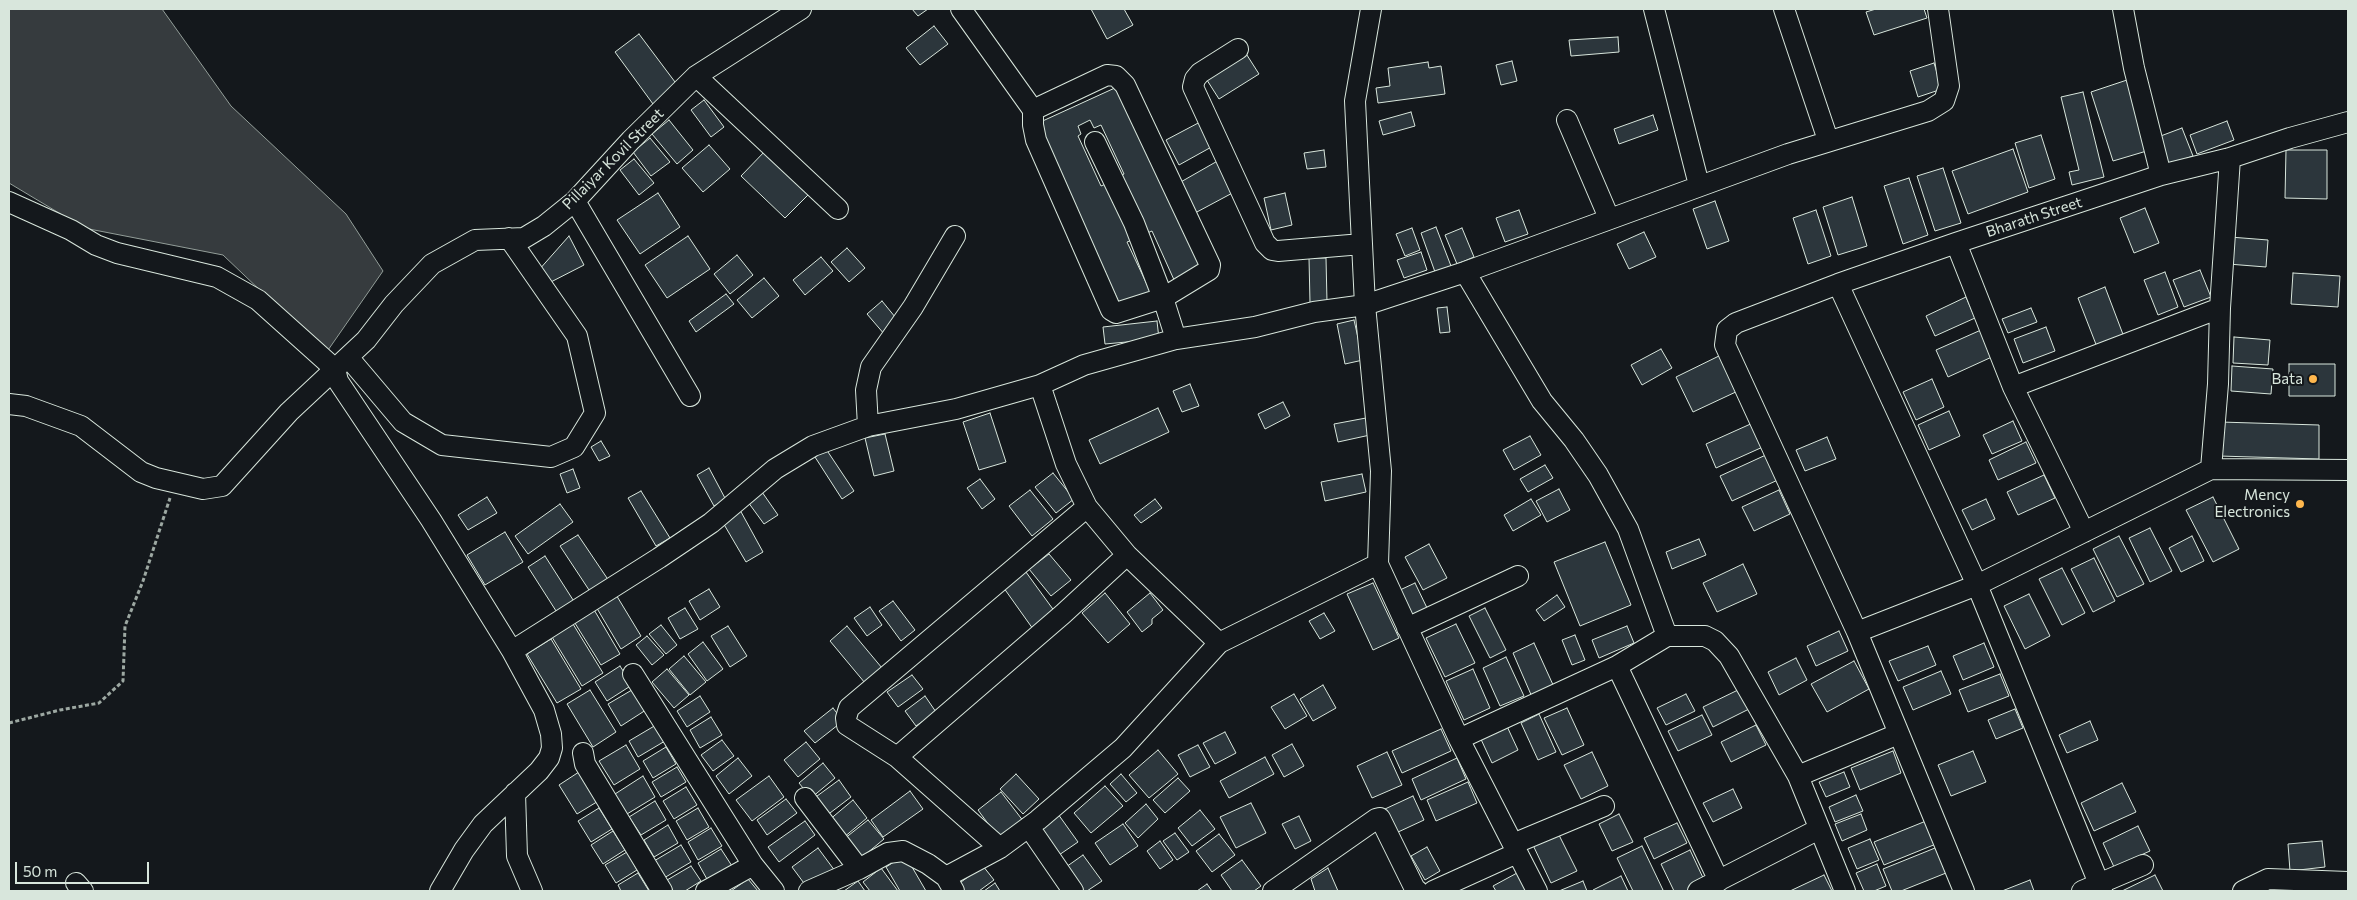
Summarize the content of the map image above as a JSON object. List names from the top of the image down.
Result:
{
  "streets": {
    "street": ["Pillaiyar Kovil Street", "Bharath Street"]
  },
  "places": ["Bata", "Mency Electronics"],
  "scale_bar": "50 m"
}
